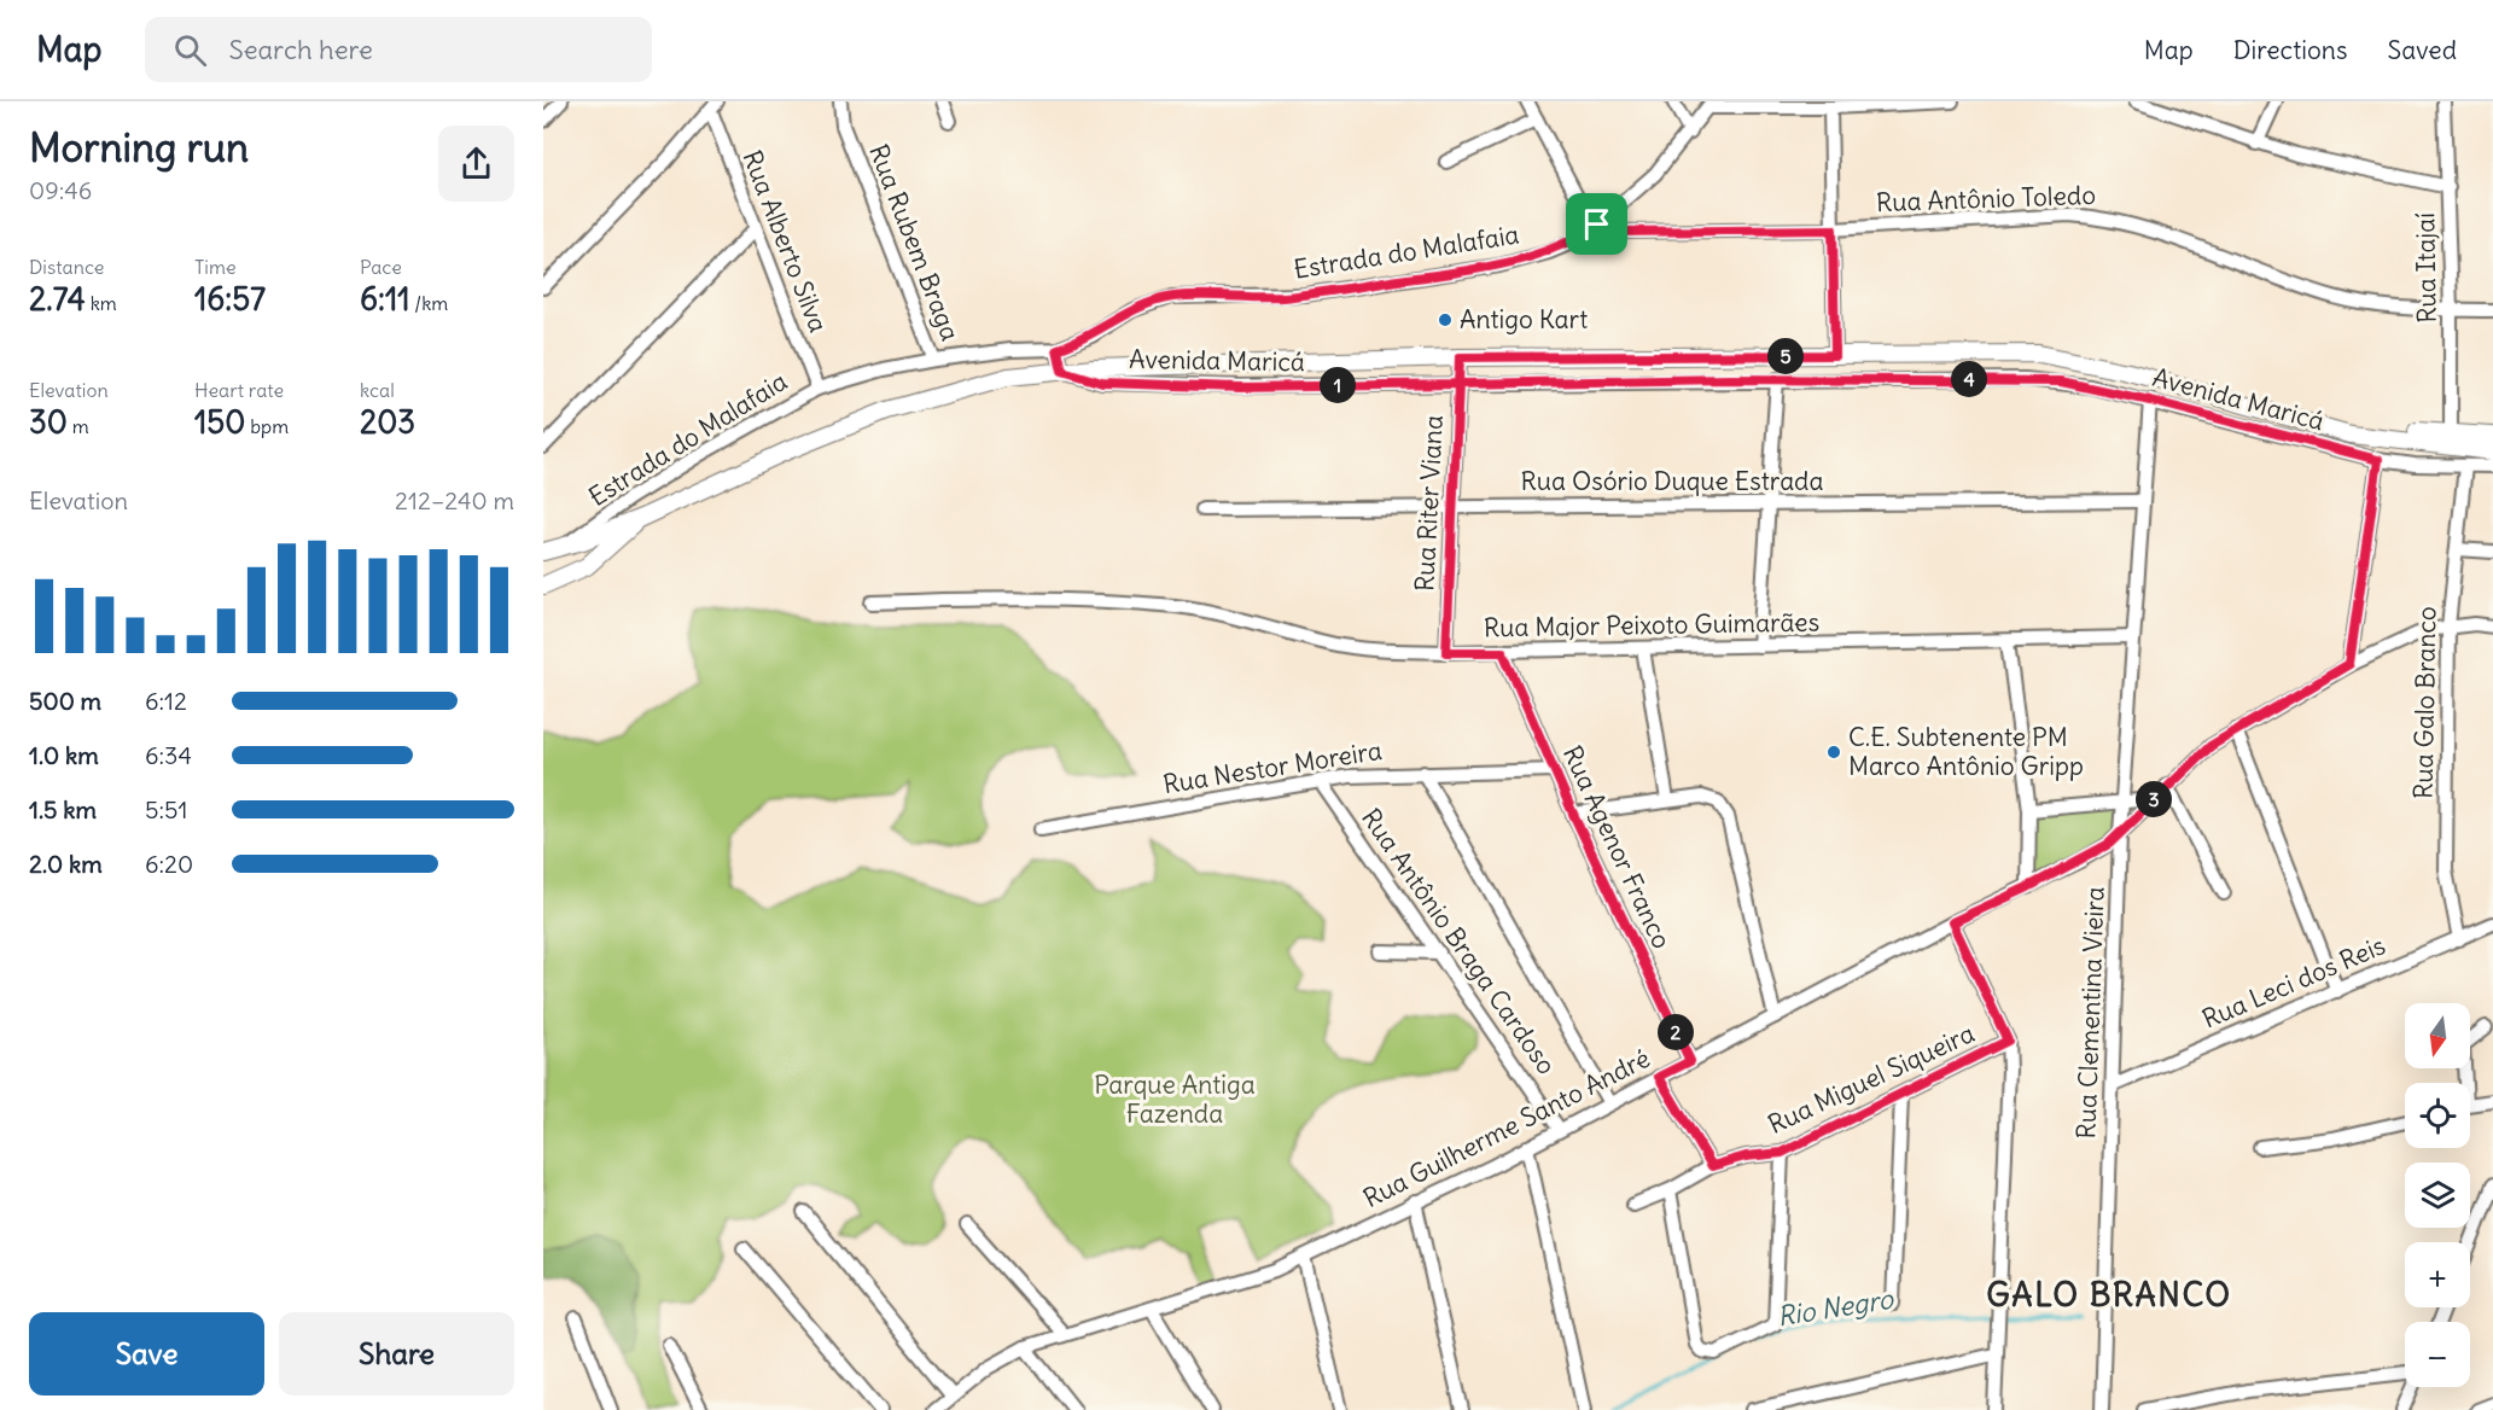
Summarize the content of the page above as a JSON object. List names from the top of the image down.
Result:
{
  "streets": {
    "street": [
      "Rua Antônio Toledo",
      "Rua Alberto Silva",
      "Rua Rubem Braga",
      "Estrada do Malafaia",
      "Rua Itajaí",
      "Avenida Maricá",
      "Rua Osório Duque Estrada",
      "Rua Riter Viana",
      "Rua Major Peixoto Guimarães",
      "Rua Galo Branco",
      "Rua Nestor Moreira",
      "Rua Agenor Franco",
      "Rua Antônio Braga Cardoso",
      "Rua Leci dos Reis",
      "Rua Clementina Vieira",
      "Rua Miguel Siqueira",
      "Rua Guilherme Santo André"
    ]
  },
  "crossings": [
    ["Rua Antônio Toledo", "Estrada do Malafaia"],
    ["Rua Antônio Toledo", "Rua Itajaí"],
    ["Rua Alberto Silva", "Estrada do Malafaia"],
    ["Rua Rubem Braga", "Estrada do Malafaia"],
    ["Avenida Maricá", "Rua Riter Viana"],
    ["Avenida Maricá", "Rua Galo Branco"],
    ["Avenida Maricá", "Rua Clementina Vieira"],
    ["Rua Osório Duque Estrada", "Rua Riter Viana"],
    ["Rua Osório Duque Estrada", "Rua Clementina Vieira"],
    ["Rua Riter Viana", "Rua Major Peixoto Guimarães"],
    ["Rua Major Peixoto Guimarães", "Rua Agenor Franco"],
    ["Rua Major Peixoto Guimarães", "Rua Clementina Vieira"],
    ["Rua Galo Branco", "Rua Leci dos Reis"],
    ["Rua Galo Branco", "Rua Guilherme Santo André"],
    ["Rua Nestor Moreira", "Rua Agenor Franco"],
    ["Rua Nestor Moreira", "Rua Antônio Braga Cardoso"],
    ["Rua Agenor Franco", "Rua Guilherme Santo André"],
    ["Rua Antônio Braga Cardoso", "Rua Guilherme Santo André"],
    ["Rua Leci dos Reis", "Rua Clementina Vieira"],
    ["Rua Clementina Vieira", "Rua Guilherme Santo André"]
  ],
  "districts": ["GALO BRANCO"],
  "water": ["Rio Negro"],
  "parks": ["Parque Antiga Fazenda"],
  "places": ["Antigo Kart", "C.E. Subtenente PM Marco Antônio Gripp"],
  "north": "bottom",
  "page": {
    "header": "Map",
    "search": "Search here",
    "nav": ["Map", "Directions", "Saved"],
    "heading": ["Morning run", "09:46"],
    "stats": [
      ["Distance", "2.74 km"],
      ["Time", "16:57"],
      ["Pace", "6:11 /km"],
      ["Elevation", "30 m"],
      ["Heart rate", "150 bpm"],
      ["kcal", "203"]
    ],
    "pins": [
      "5",
      "4",
      "1",
      "3",
      "2"
    ],
    "chart": ["Elevation", "212–240 m"],
    "list": [
      {
        "name": "500 m",
        "note": "6:12"
      },
      {
        "name": "1.0 km",
        "note": "6:34"
      },
      {
        "name": "1.5 km",
        "note": "5:51"
      },
      {
        "name": "2.0 km",
        "note": "6:20"
      }
    ],
    "map_buttons": ["+", "−"],
    "buttons": ["Save", "Share"]
  }
}
